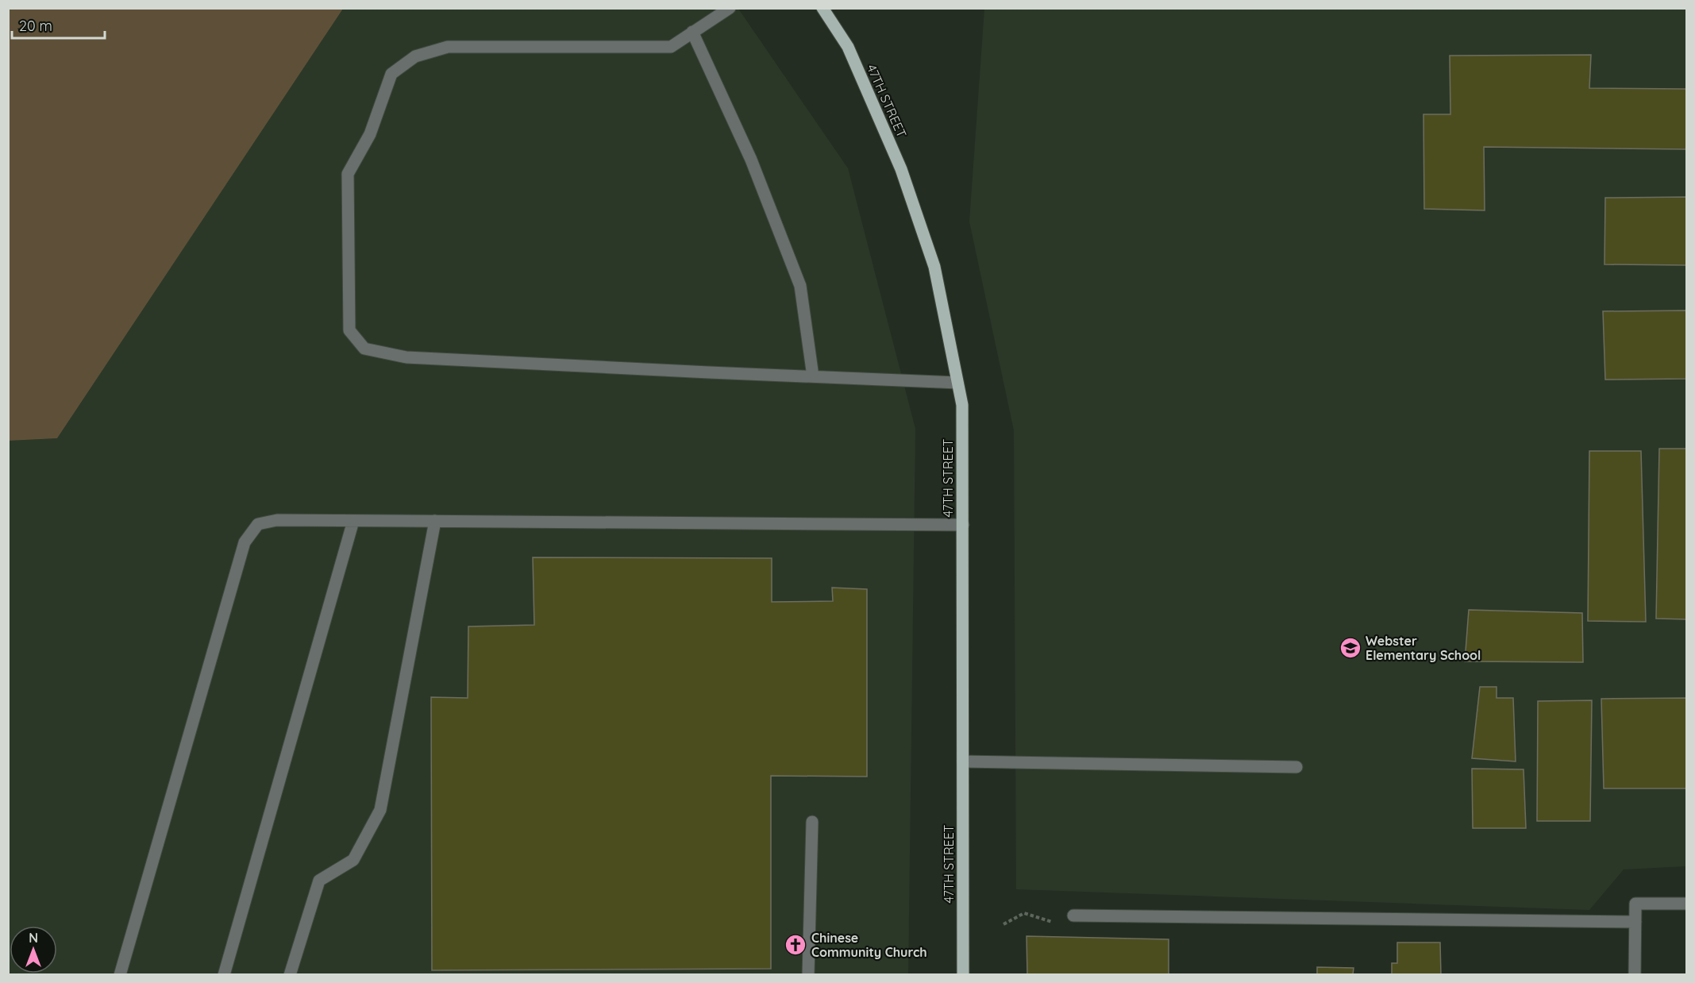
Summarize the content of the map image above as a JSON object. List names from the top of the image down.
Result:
{
  "streets": {
    "main road": ["47TH STREET"]
  },
  "places": {
    "school or university": ["Webster Elementary School"],
    "church": ["Chinese Community Church"]
  },
  "scale_bar": "20 m",
  "north": "top"
}
